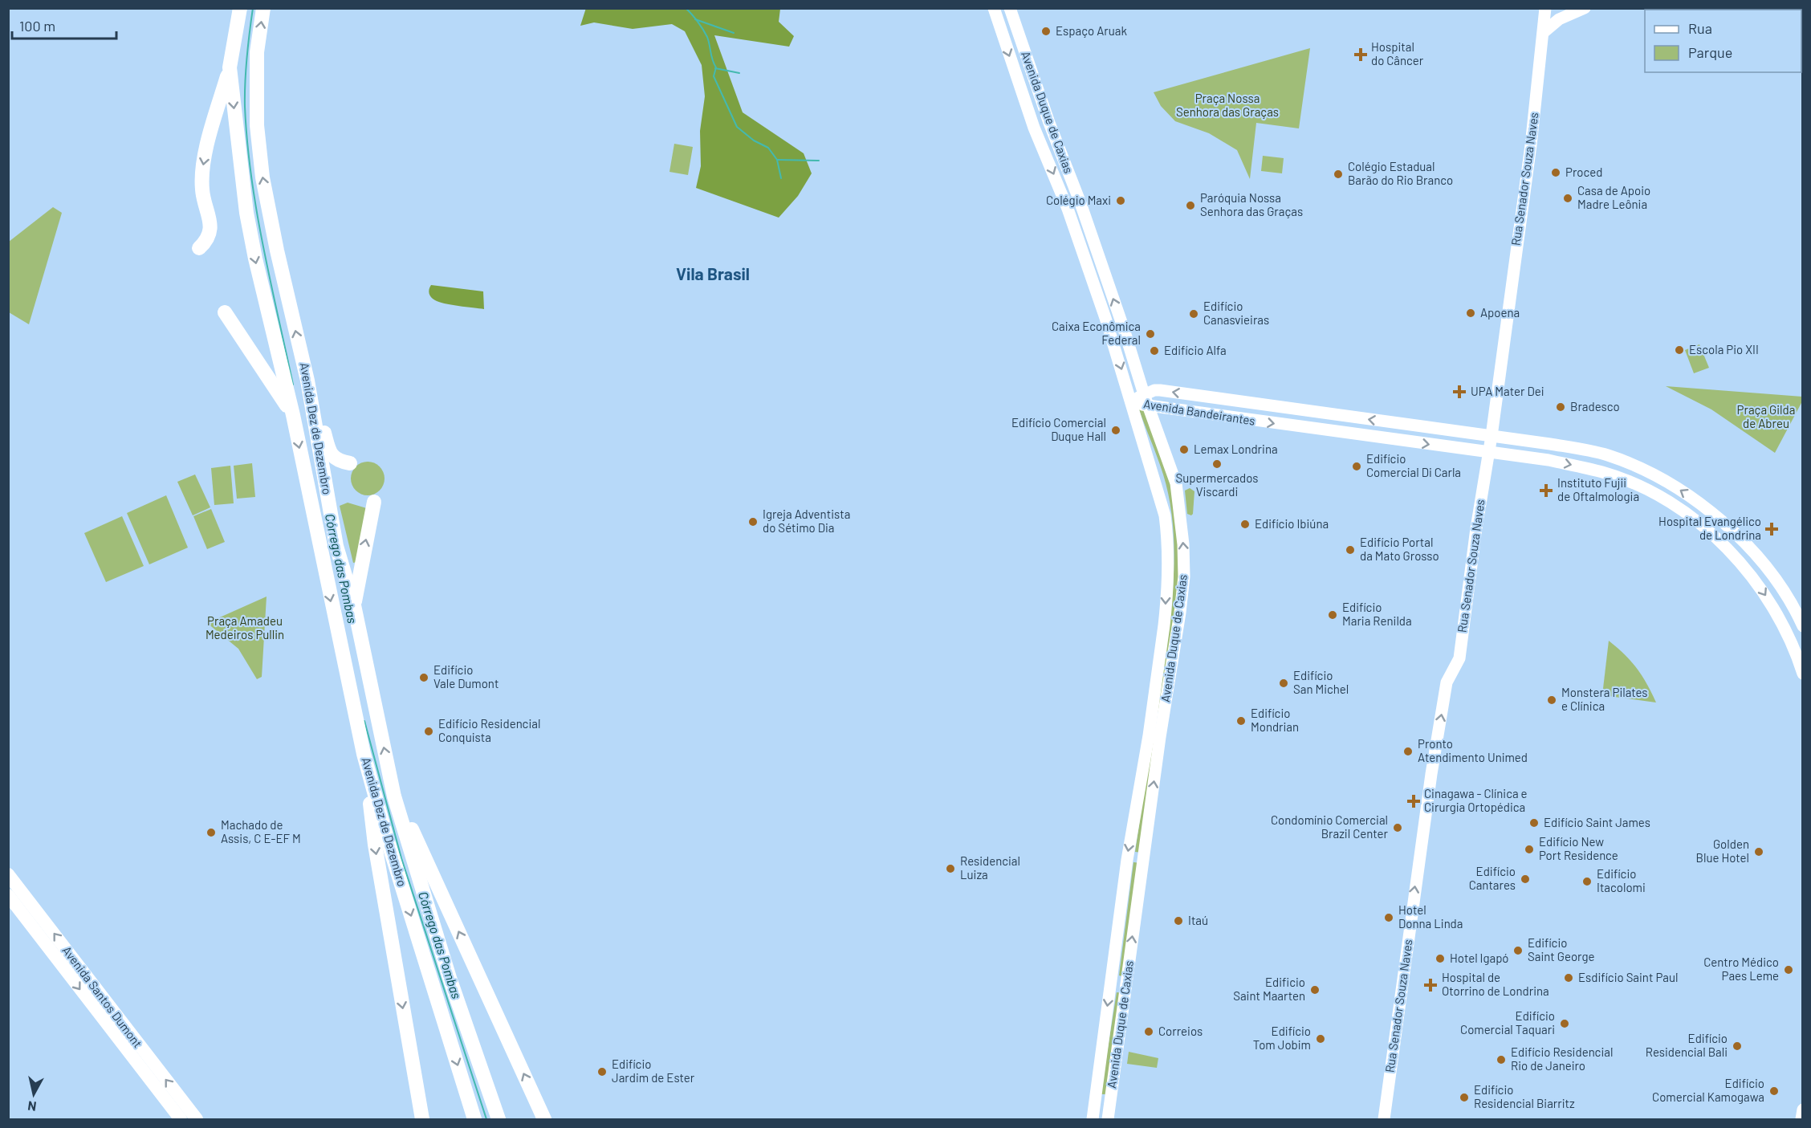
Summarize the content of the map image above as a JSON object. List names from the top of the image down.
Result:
{
  "streets": {
    "highway": ["Avenida Dez de Dezembro"],
    "main road": [
      "Avenida Duque de Caxias",
      "Rua Senador Souza Naves",
      "Avenida Bandeirantes",
      "Avenida Santos Dumont"
    ]
  },
  "crossings": [
    ["Avenida Duque de Caxias", "Avenida Bandeirantes"],
    ["Rua Senador Souza Naves", "Avenida Bandeirantes"]
  ],
  "one_way": ["Rua Senador Souza Naves"],
  "districts": ["Vila Brasil"],
  "water": ["Córrego das Pombas"],
  "parks": ["Praça Nossa Senhora das Graças", "Praça Gilda de Abreu", "Praça Amadeu Medeiros Pullin"],
  "places": {
    "other": [
      "Espaço Aruak",
      "Proced",
      "Colégio Estadual Barão do Rio Branco",
      "Casa de Apoio Madre Leônia",
      "Colégio Maxi",
      "Paróquia Nossa Senhora das Graças",
      "Apoena",
      "Edifício Canasvieiras",
      "Caixa Econômica Federal",
      "Escola Pio XII",
      "Edifício Alfa",
      "Bradesco",
      "Edifício Comercial Duque Hall",
      "Lemax Londrina",
      "Supermercados Viscardi",
      "Edifício Comercial Di Carla",
      "Igreja Adventista do Sétimo Dia",
      "Edifício Ibiúna",
      "Edifício Portal da Mato Grosso",
      "Edifício Maria Renilda",
      "Edifício Vale Dumont",
      "Edifício San Michel",
      "Monstera Pilates e Clínica",
      "Edifício Mondrian",
      "Edifício Residencial Conquista",
      "Pronto Atendimento Unimed",
      "Edifício Saint James",
      "Condomínio Comercial Brazil Center",
      "Machado de Assis, C E-EF M",
      "Edifício New Port Residence",
      "Golden Blue Hotel",
      "Residencial Luiza",
      "Edifício Cantares",
      "Edifício Itacolomi",
      "Hotel Donna Linda",
      "Itaú",
      "Edifício Saint George",
      "Hotel Igapó",
      "Centro Médico Paes Leme",
      "Esdifício Saint Paul",
      "Edificio Saint Maarten",
      "Edifício Comercial Taquari",
      "Correios",
      "Edifício Tom Jobim",
      "Edifício Residencial Bali",
      "Edifício Residencial Rio de Janeiro",
      "Edifício Jardim de Ester",
      "Edifício Comercial Kamogawa",
      "Edifício Residencial Biarritz"
    ],
    "health": [
      "Hospital do Câncer",
      "UPA Mater Dei",
      "Instituto Fujii de Oftalmologia",
      "Hospital Evangélico de Londrina",
      "Cinagawa - Clínica e Cirurgia Ortopédica",
      "Hospital de Otorrino de Londrina"
    ]
  },
  "legend": ["Rua", "Parque"],
  "scale_bar": "100 m",
  "north": "bottom"
}
